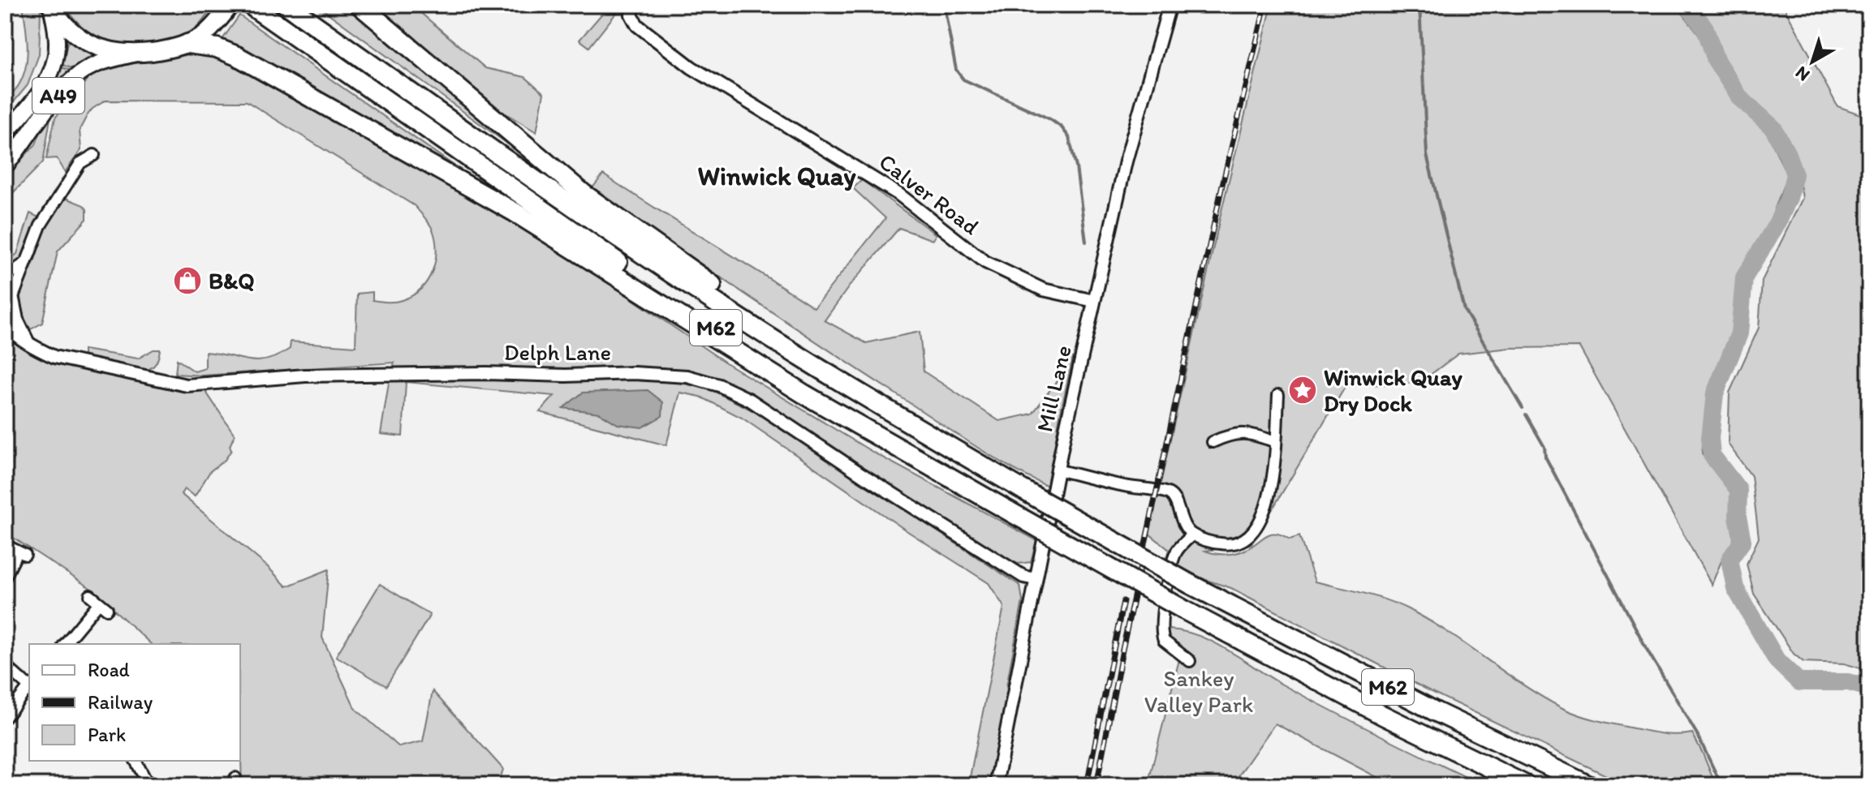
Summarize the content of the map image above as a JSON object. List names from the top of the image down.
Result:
{
  "streets": {
    "highway": ["A49", "M62"],
    "street": ["Calver Road", "Delph Lane", "Mill Lane"]
  },
  "crossings": [
    ["Calver Road", "Mill Lane"],
    ["Delph Lane", "Mill Lane"]
  ],
  "districts": ["Winwick Quay"],
  "parks": ["Sankey Valley Park"],
  "places": {
    "shop": ["B&Q"],
    "place": ["Winwick Quay Dry Dock"]
  },
  "legend": ["Road", "Railway", "Park"],
  "north": "bottom left"
}
